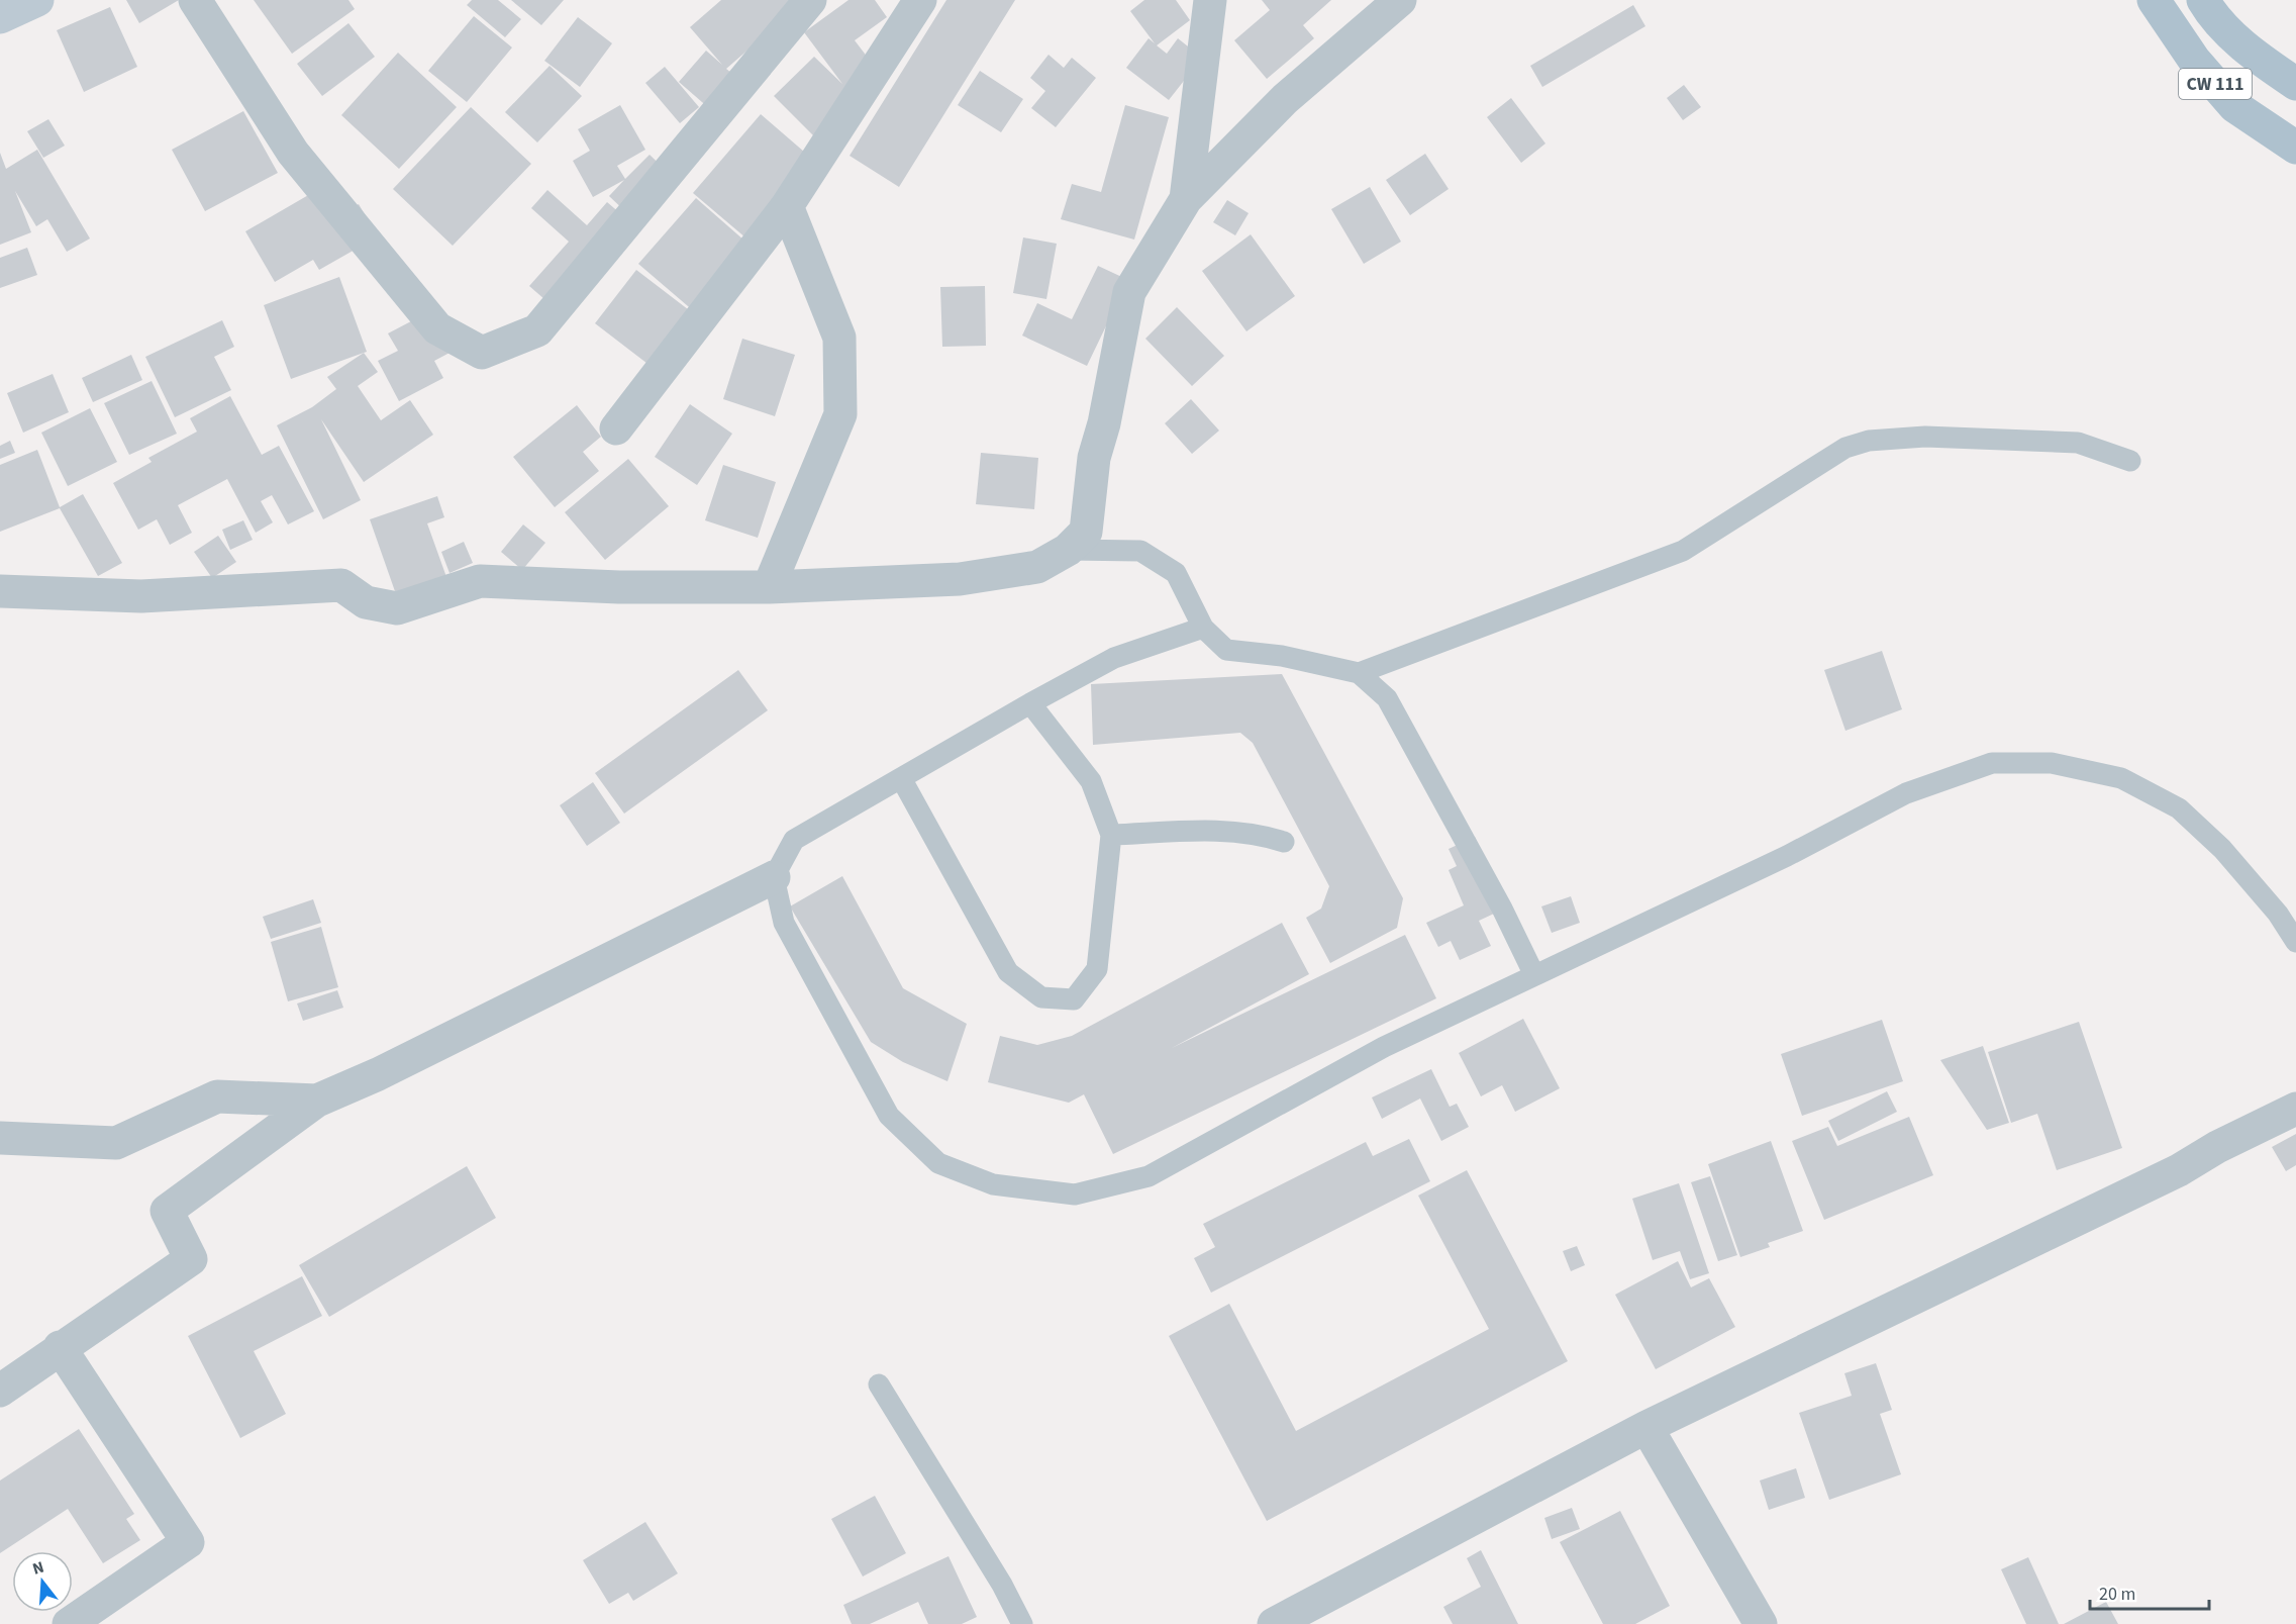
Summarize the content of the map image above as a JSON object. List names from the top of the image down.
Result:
{
  "streets": {
    "main road": ["CW 111"]
  },
  "scale_bar": "20 m",
  "north": "top"
}
